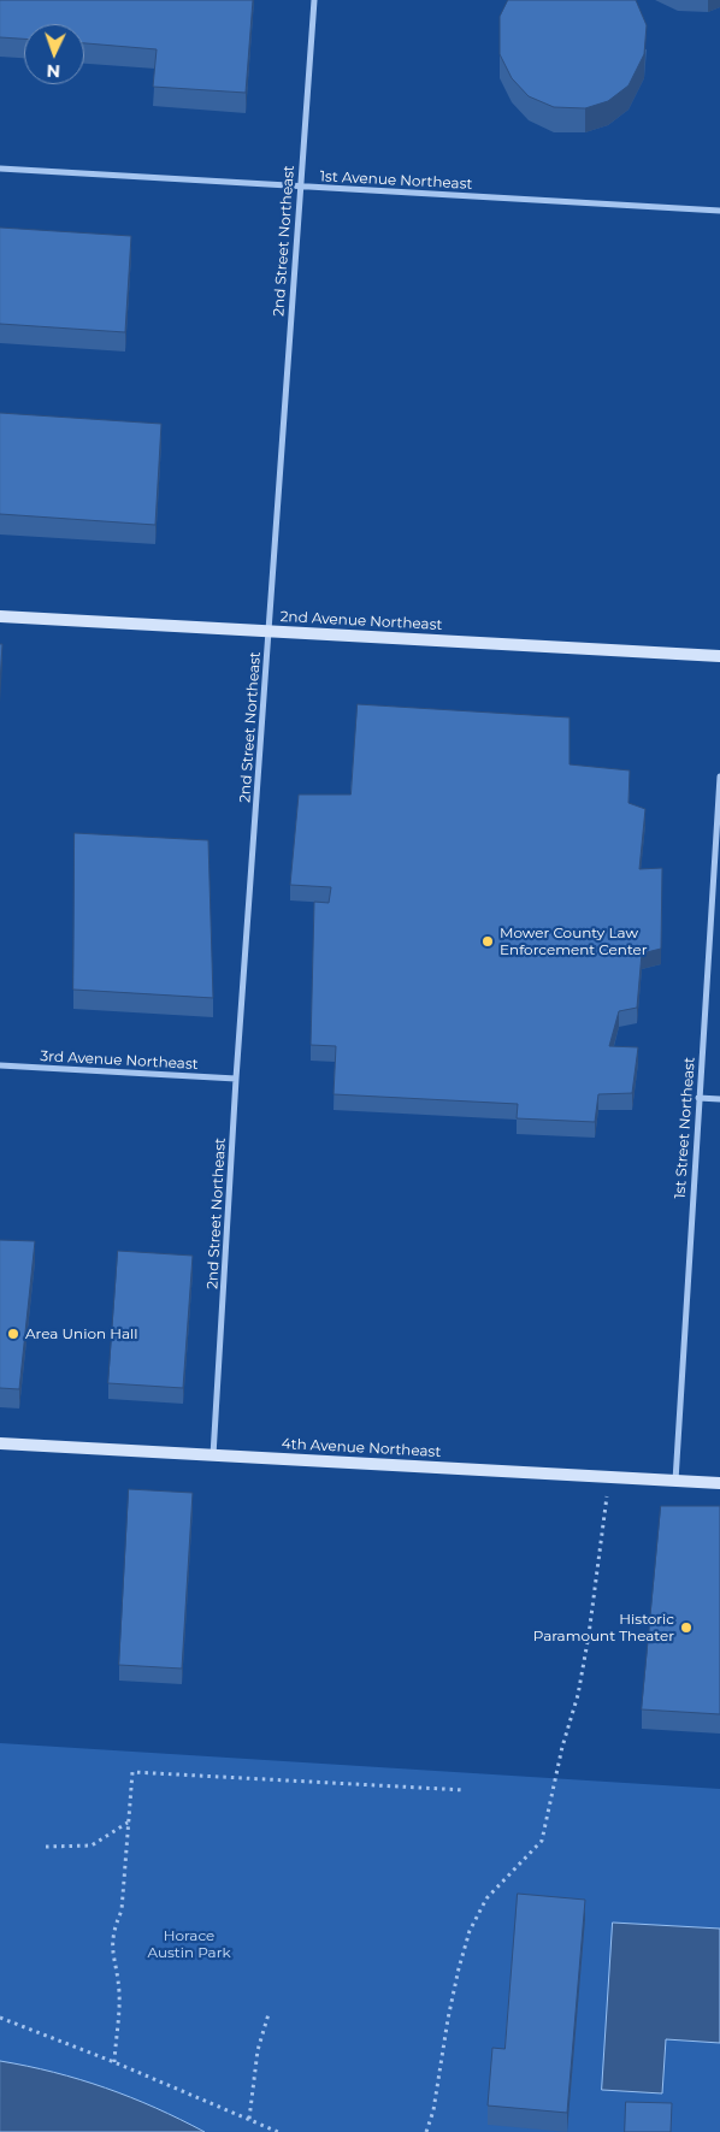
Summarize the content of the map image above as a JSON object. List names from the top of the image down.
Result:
{
  "streets": {
    "street": [
      "1st Avenue Northeast",
      "2nd Street Northeast",
      "2nd Avenue Northeast",
      "3rd Avenue Northeast",
      "1st Street Northeast",
      "4th Avenue Northeast"
    ]
  },
  "crossings": [
    ["1st Avenue Northeast", "2nd Street Northeast"],
    ["2nd Street Northeast", "2nd Avenue Northeast"],
    ["2nd Street Northeast", "3rd Avenue Northeast"],
    ["2nd Street Northeast", "4th Avenue Northeast"],
    ["1st Street Northeast", "4th Avenue Northeast"]
  ],
  "parks": ["Horace Austin Park"],
  "places": ["Mower County Law Enforcement Center", "Area Union Hall", "Historic Paramount Theater"],
  "north": "bottom"
}
